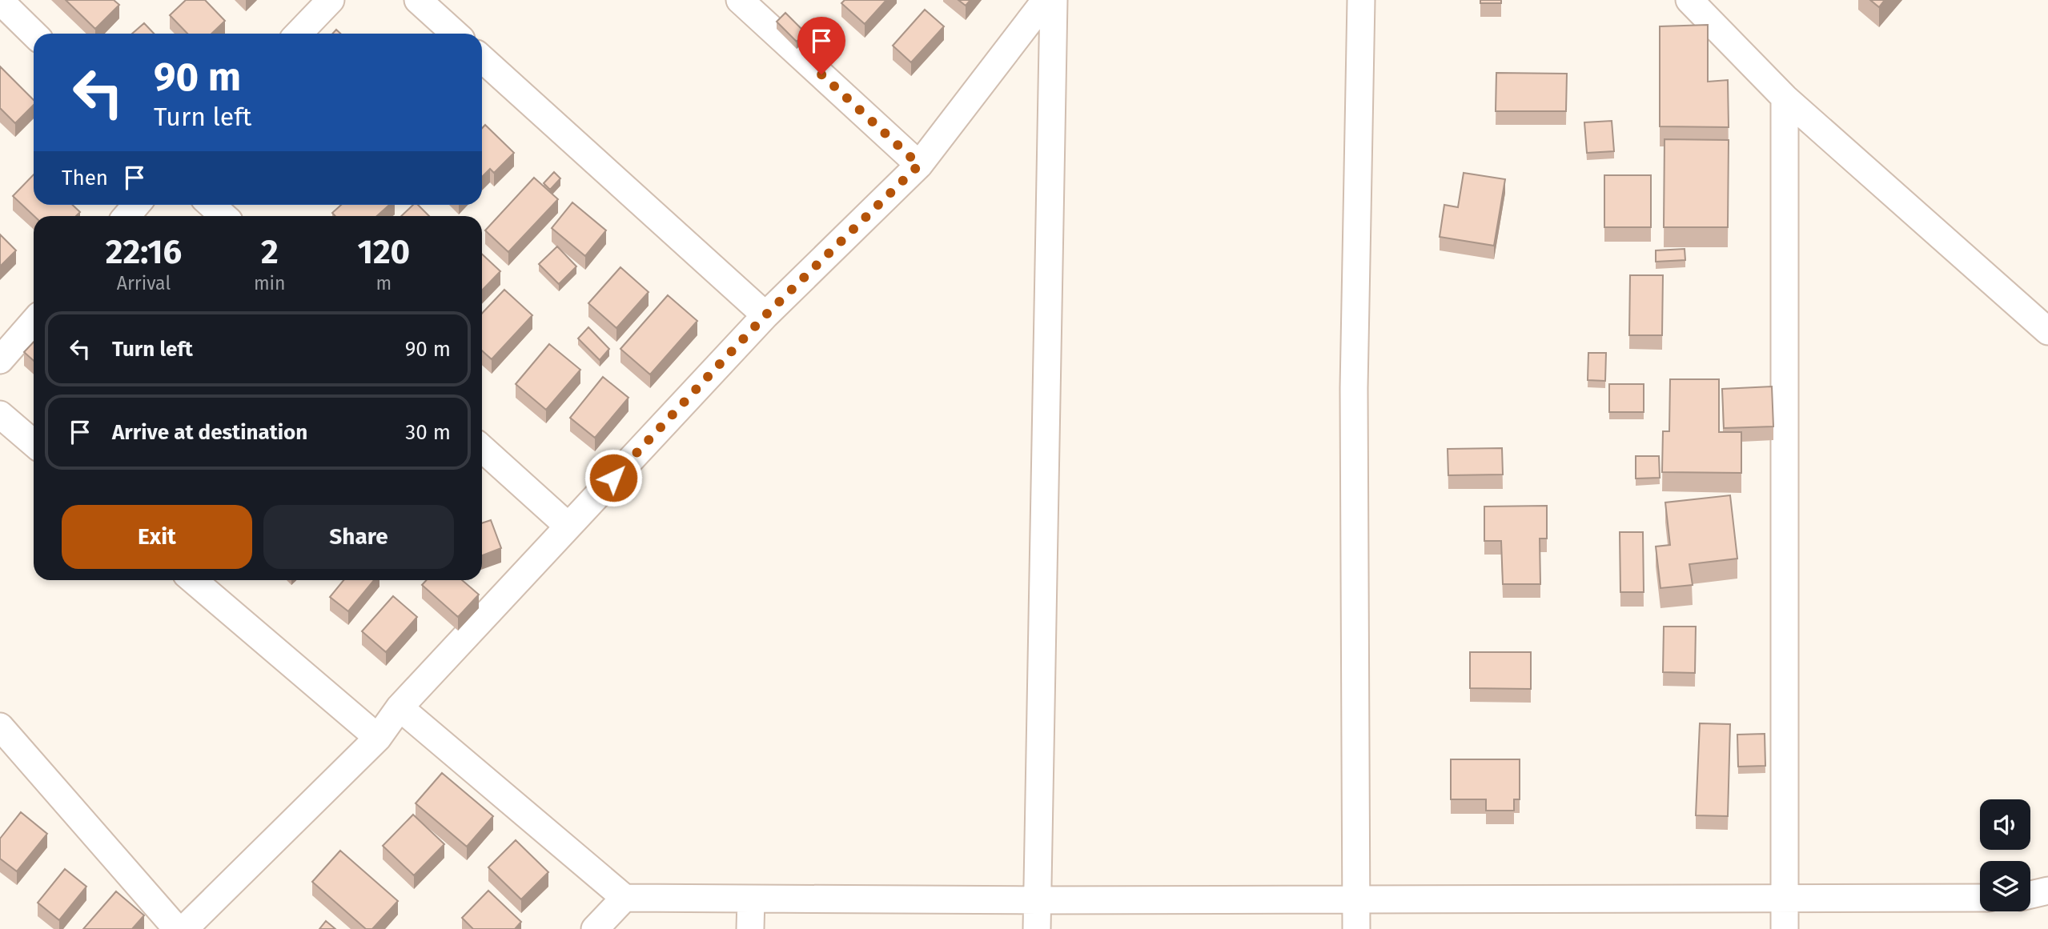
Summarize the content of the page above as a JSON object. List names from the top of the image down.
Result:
{
  "page": {
    "turn": ["90 m", "Turn left"],
    "then": "Then",
    "eta": [
      "22:16",
      "Arrival",
      "2",
      "min",
      "120",
      "m"
    ],
    "list": [
      {
        "name": "Turn left",
        "value": "90 m"
      },
      {
        "name": "Arrive at destination",
        "value": "30 m"
      }
    ],
    "buttons": ["Exit", "Share"]
  }
}
